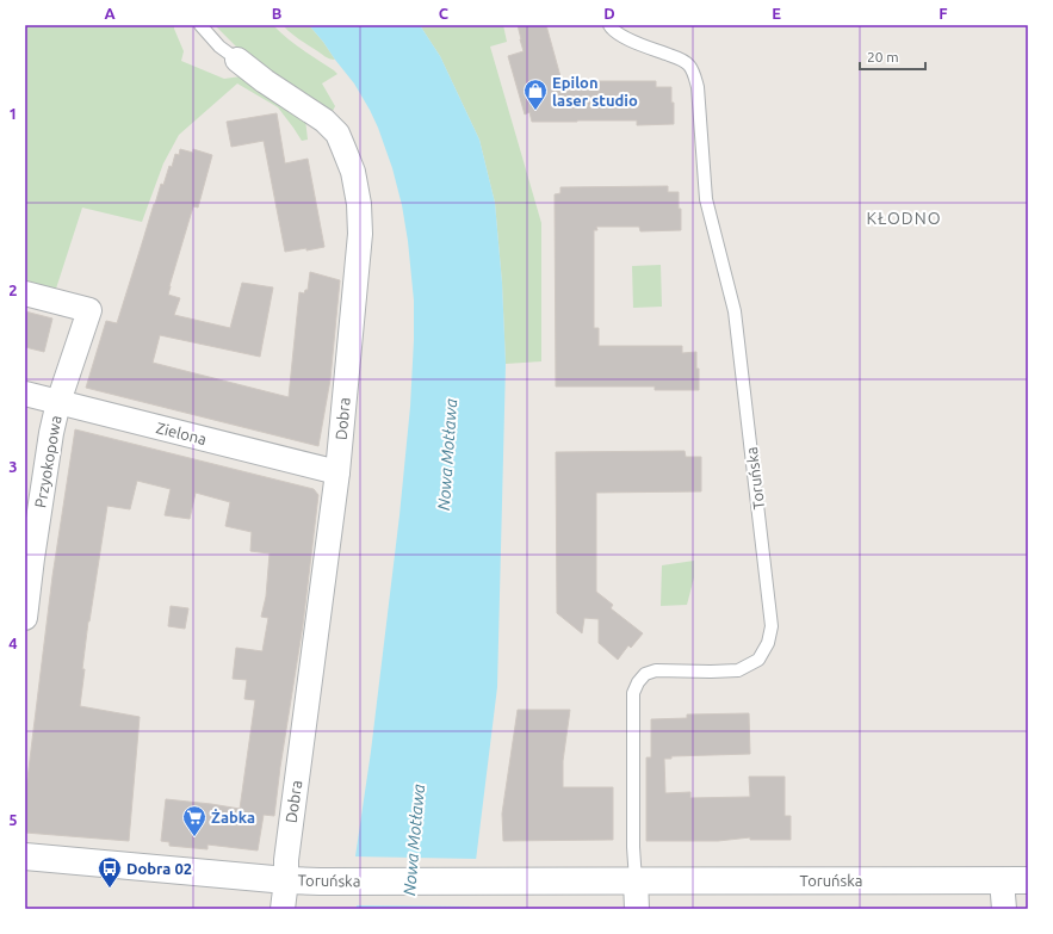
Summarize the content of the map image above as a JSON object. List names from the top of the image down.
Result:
{
  "streets": {
    "street": [
      "Dobra",
      "Zielona",
      "Przyokopowa",
      "Toruńska"
    ]
  },
  "crossings": [
    ["Dobra", "Zielona"],
    ["Dobra", "Toruńska"],
    ["Zielona", "Przyokopowa"]
  ],
  "districts": ["KŁODNO"],
  "water": ["Nowa Motława"],
  "places": {
    "shop": ["Epilon laser studio"],
    "supermarket": ["Żabka"],
    "bus stop": ["Dobra 02"]
  },
  "scale_bar": "20 m",
  "grid": {
    "columns": [
      "A",
      "B",
      "C",
      "D",
      "E",
      "F"
    ],
    "rows": [
      "1",
      "2",
      "3",
      "4",
      "5"
    ]
  }
}
